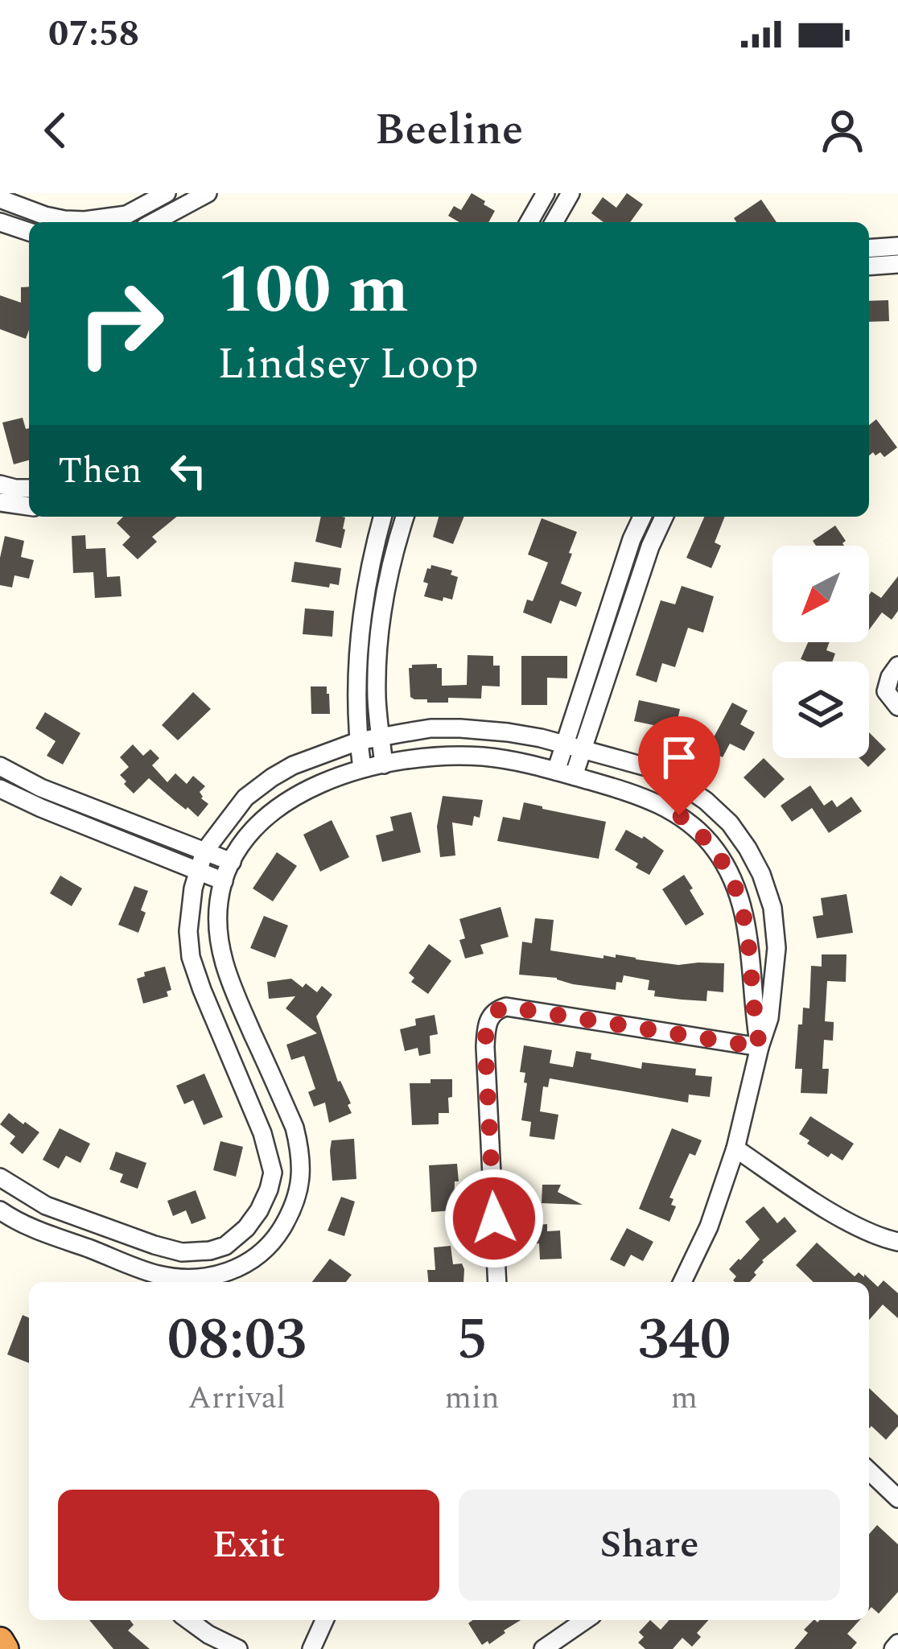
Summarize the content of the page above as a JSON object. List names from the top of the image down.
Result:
{
  "north": "bottom left",
  "page": {
    "status": "07:58",
    "header": "Beeline",
    "turn": ["100 m", "Lindsey Loop"],
    "then": "Then",
    "eta": [
      "08:03",
      "Arrival",
      "5",
      "min",
      "340",
      "m"
    ],
    "buttons": ["Exit", "Share"]
  }
}
